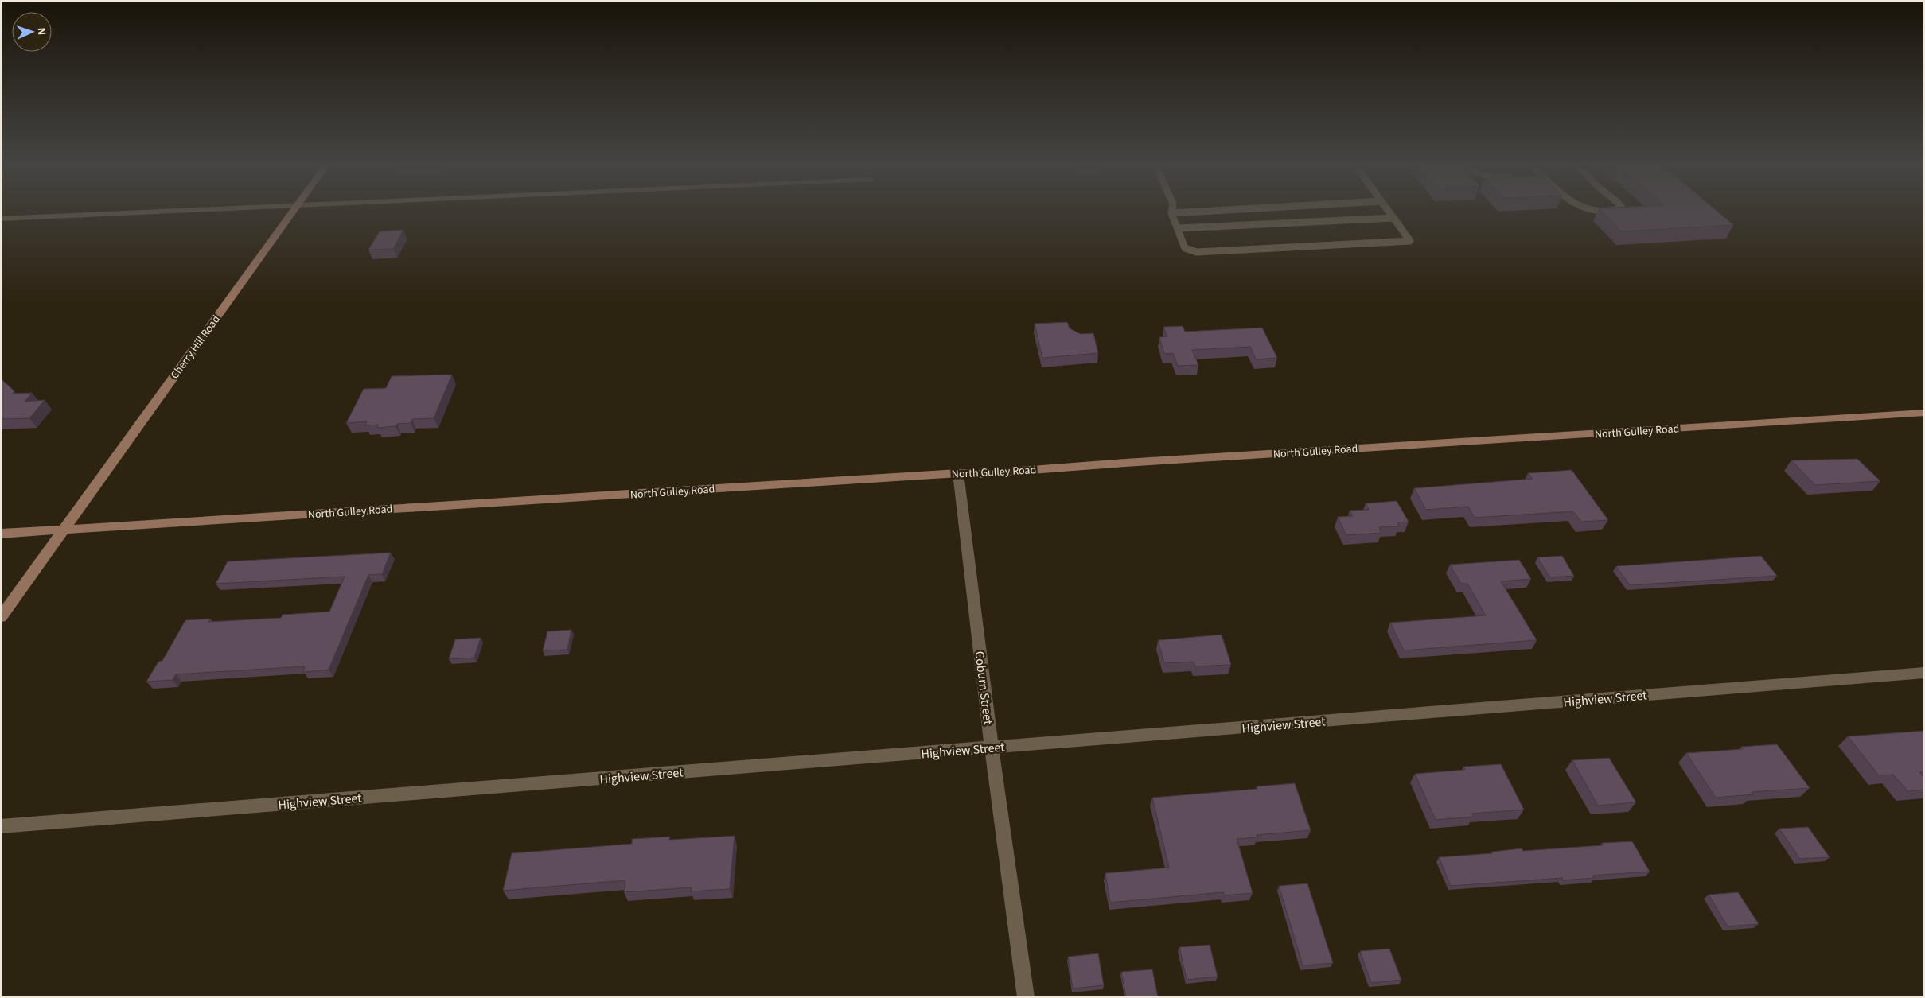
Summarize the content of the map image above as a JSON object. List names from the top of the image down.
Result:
{
  "streets": {
    "street": [
      "Cherry Hill Road",
      "North Gulley Road",
      "Coburn Street",
      "Highview Street"
    ]
  },
  "crossings": [
    ["Cherry Hill Road", "North Gulley Road"],
    ["North Gulley Road", "Coburn Street"],
    ["Coburn Street", "Highview Street"]
  ],
  "north": "right"
}
